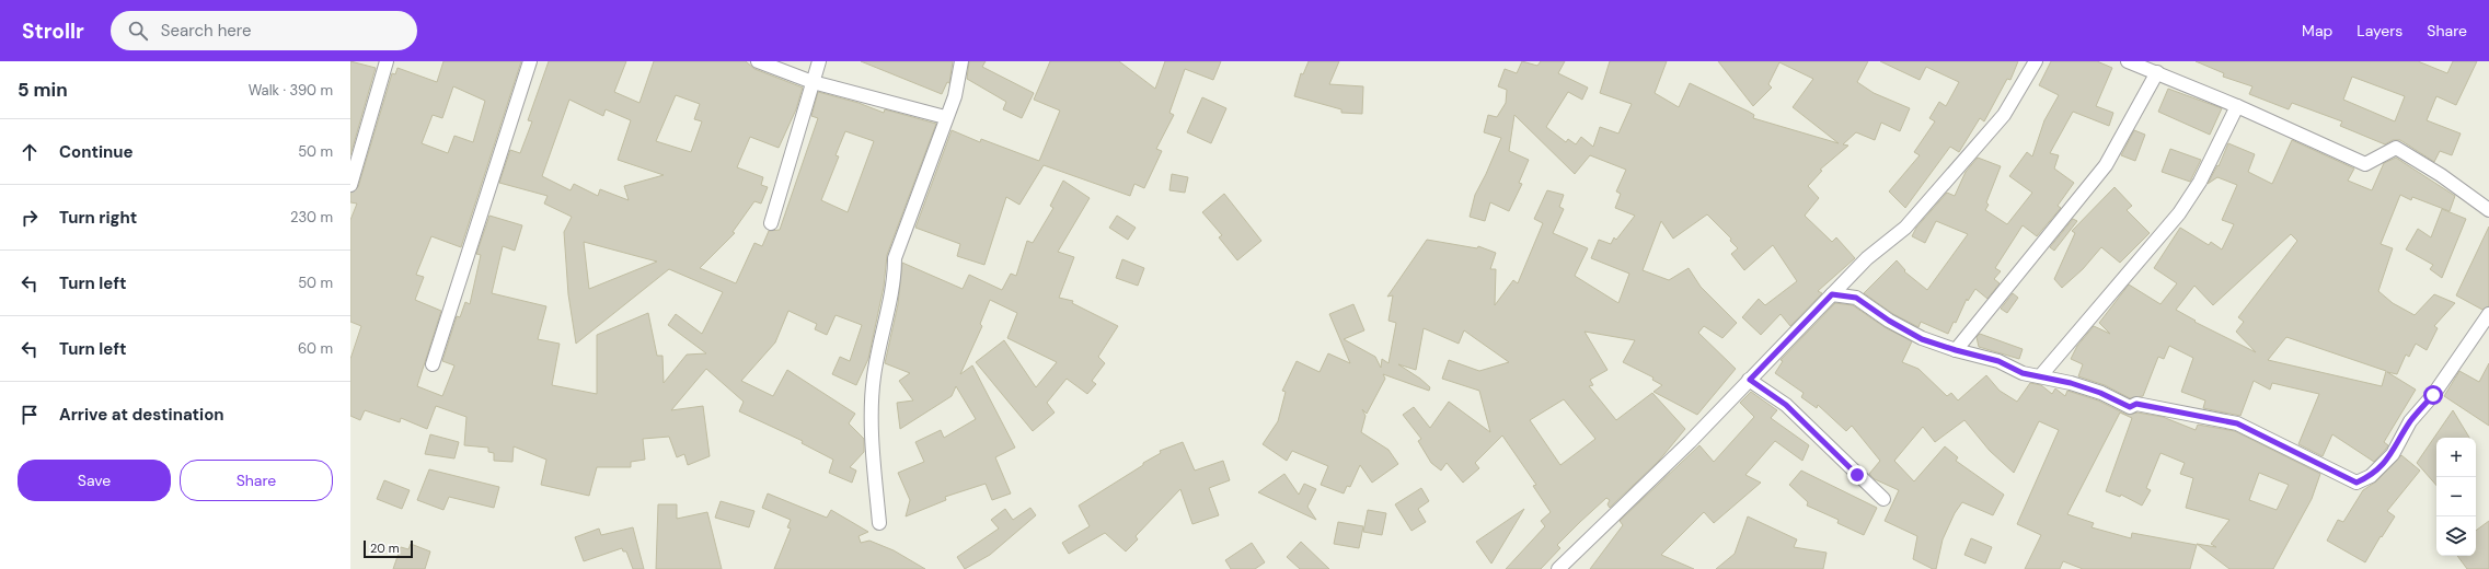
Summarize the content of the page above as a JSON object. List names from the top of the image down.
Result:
{
  "scale_bar": "20 m",
  "page": {
    "header": "Strollr",
    "search": "Search here",
    "nav": ["Map", "Layers", "Share"],
    "heading": ["5 min", "Walk · 390 m"],
    "list": [
      ["Continue", "50 m"],
      ["Turn right", "230 m"],
      ["Turn left", "50 m"],
      ["Turn left", "60 m"],
      "Arrive at destination"
    ],
    "map_buttons": ["+", "−"],
    "buttons": ["Save", "Share"],
    "scale": "20 m"
  }
}
